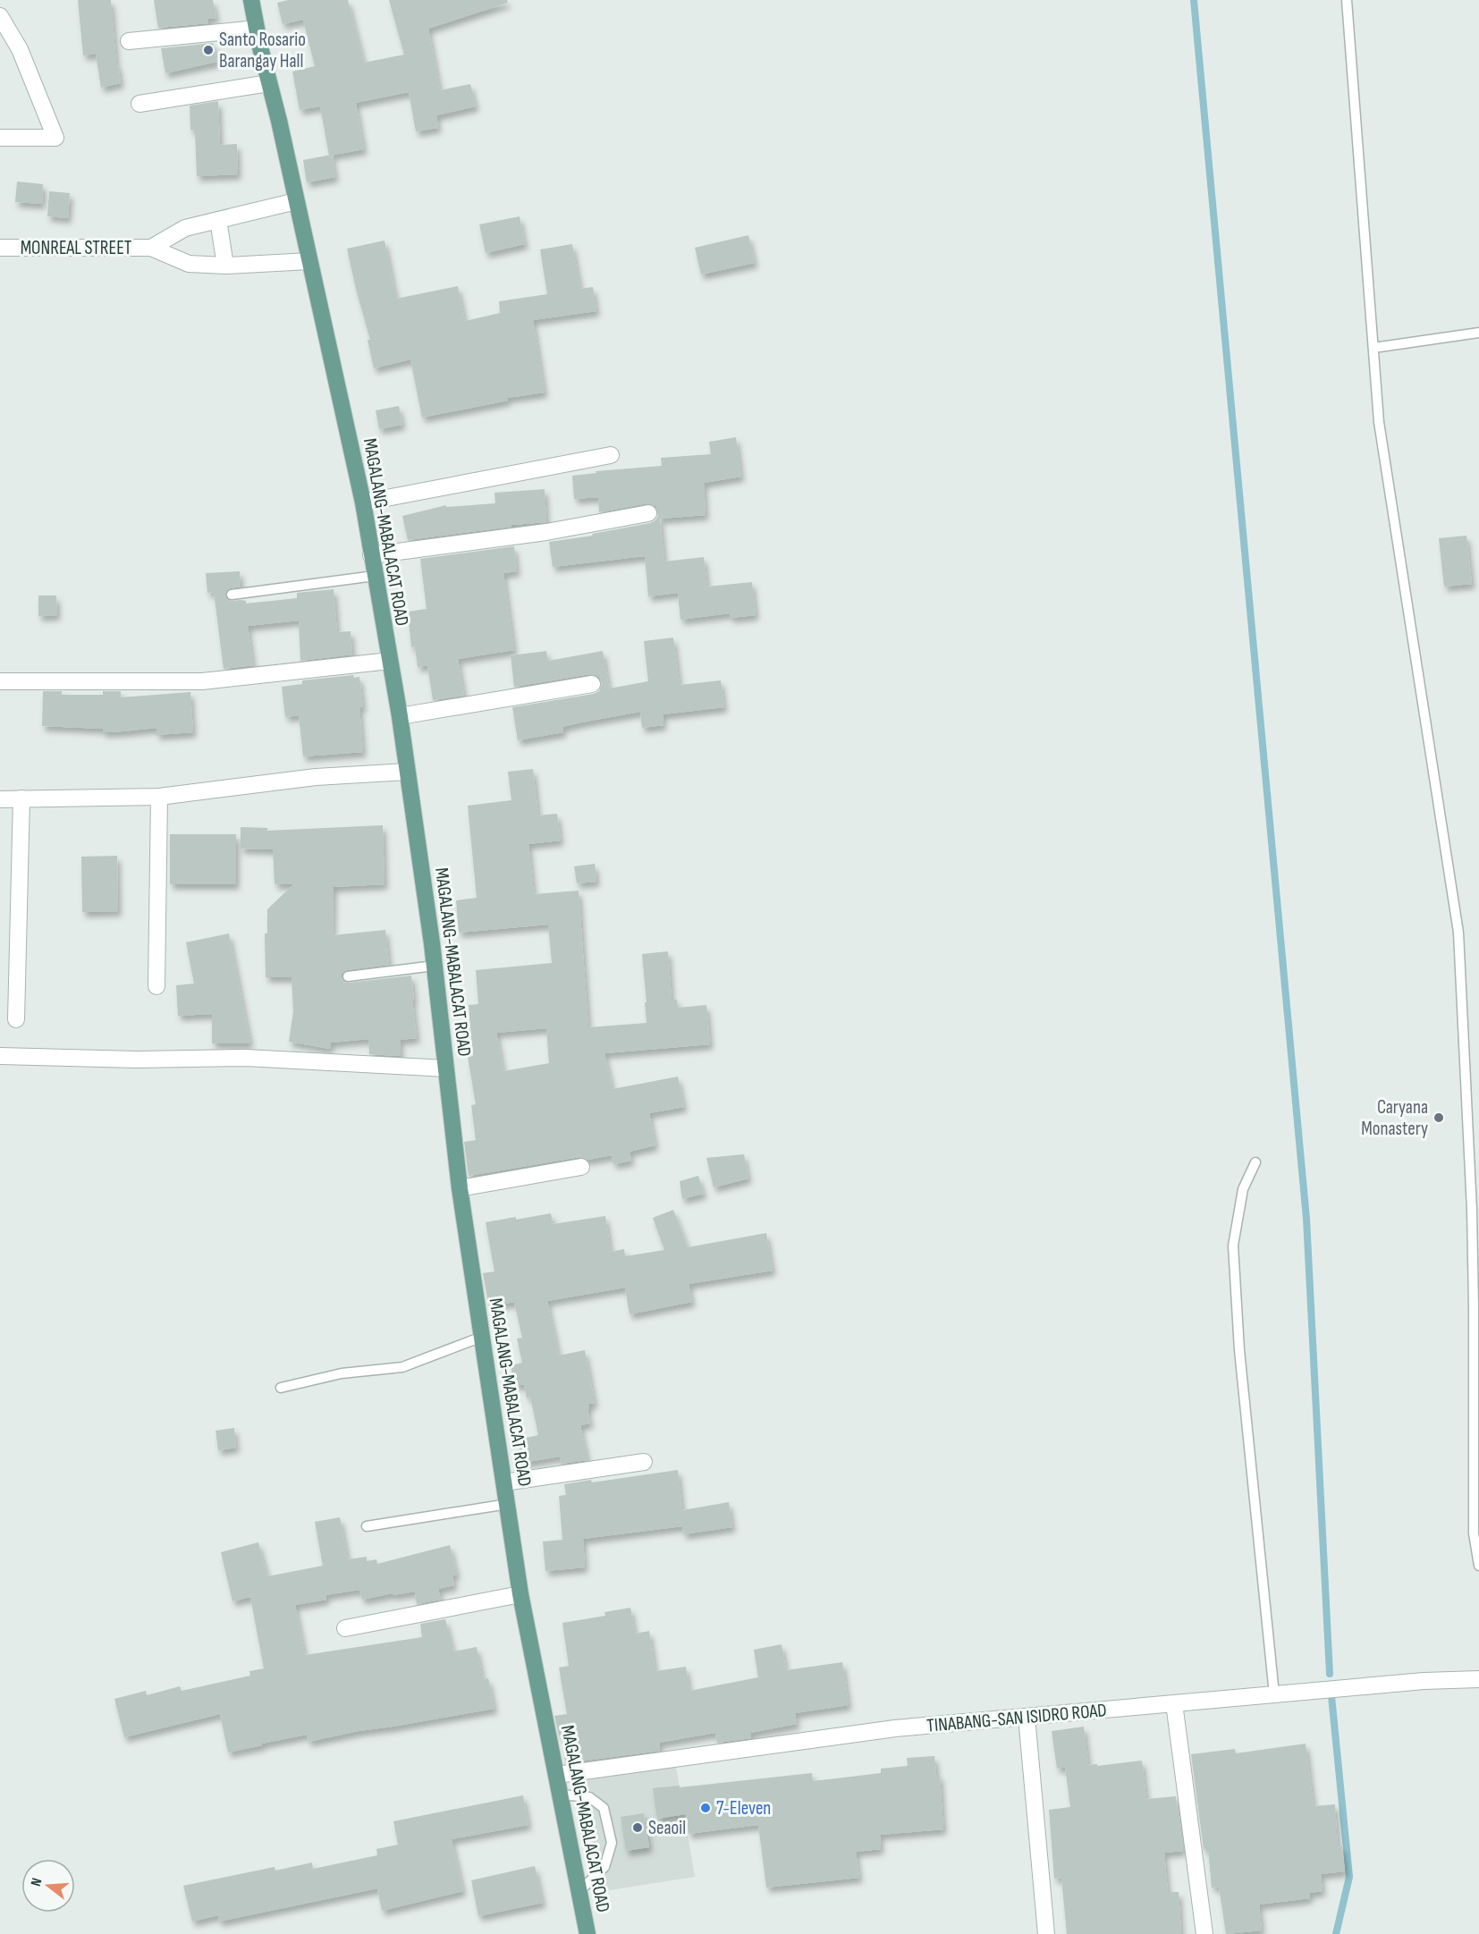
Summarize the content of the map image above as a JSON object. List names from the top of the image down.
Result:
{
  "streets": {
    "main road": ["MAGALANG-MABALACAT ROAD"],
    "street": ["MONREAL STREET", "TINABANG-SAN ISIDRO ROAD"]
  },
  "crossings": [
    ["MAGALANG-MABALACAT ROAD", "TINABANG-SAN ISIDRO ROAD"]
  ],
  "places": [
    "Santo Rosario Barangay Hall",
    "Caryana Monastery",
    "7-Eleven",
    "Seaoil"
  ],
  "north": "left"
}
